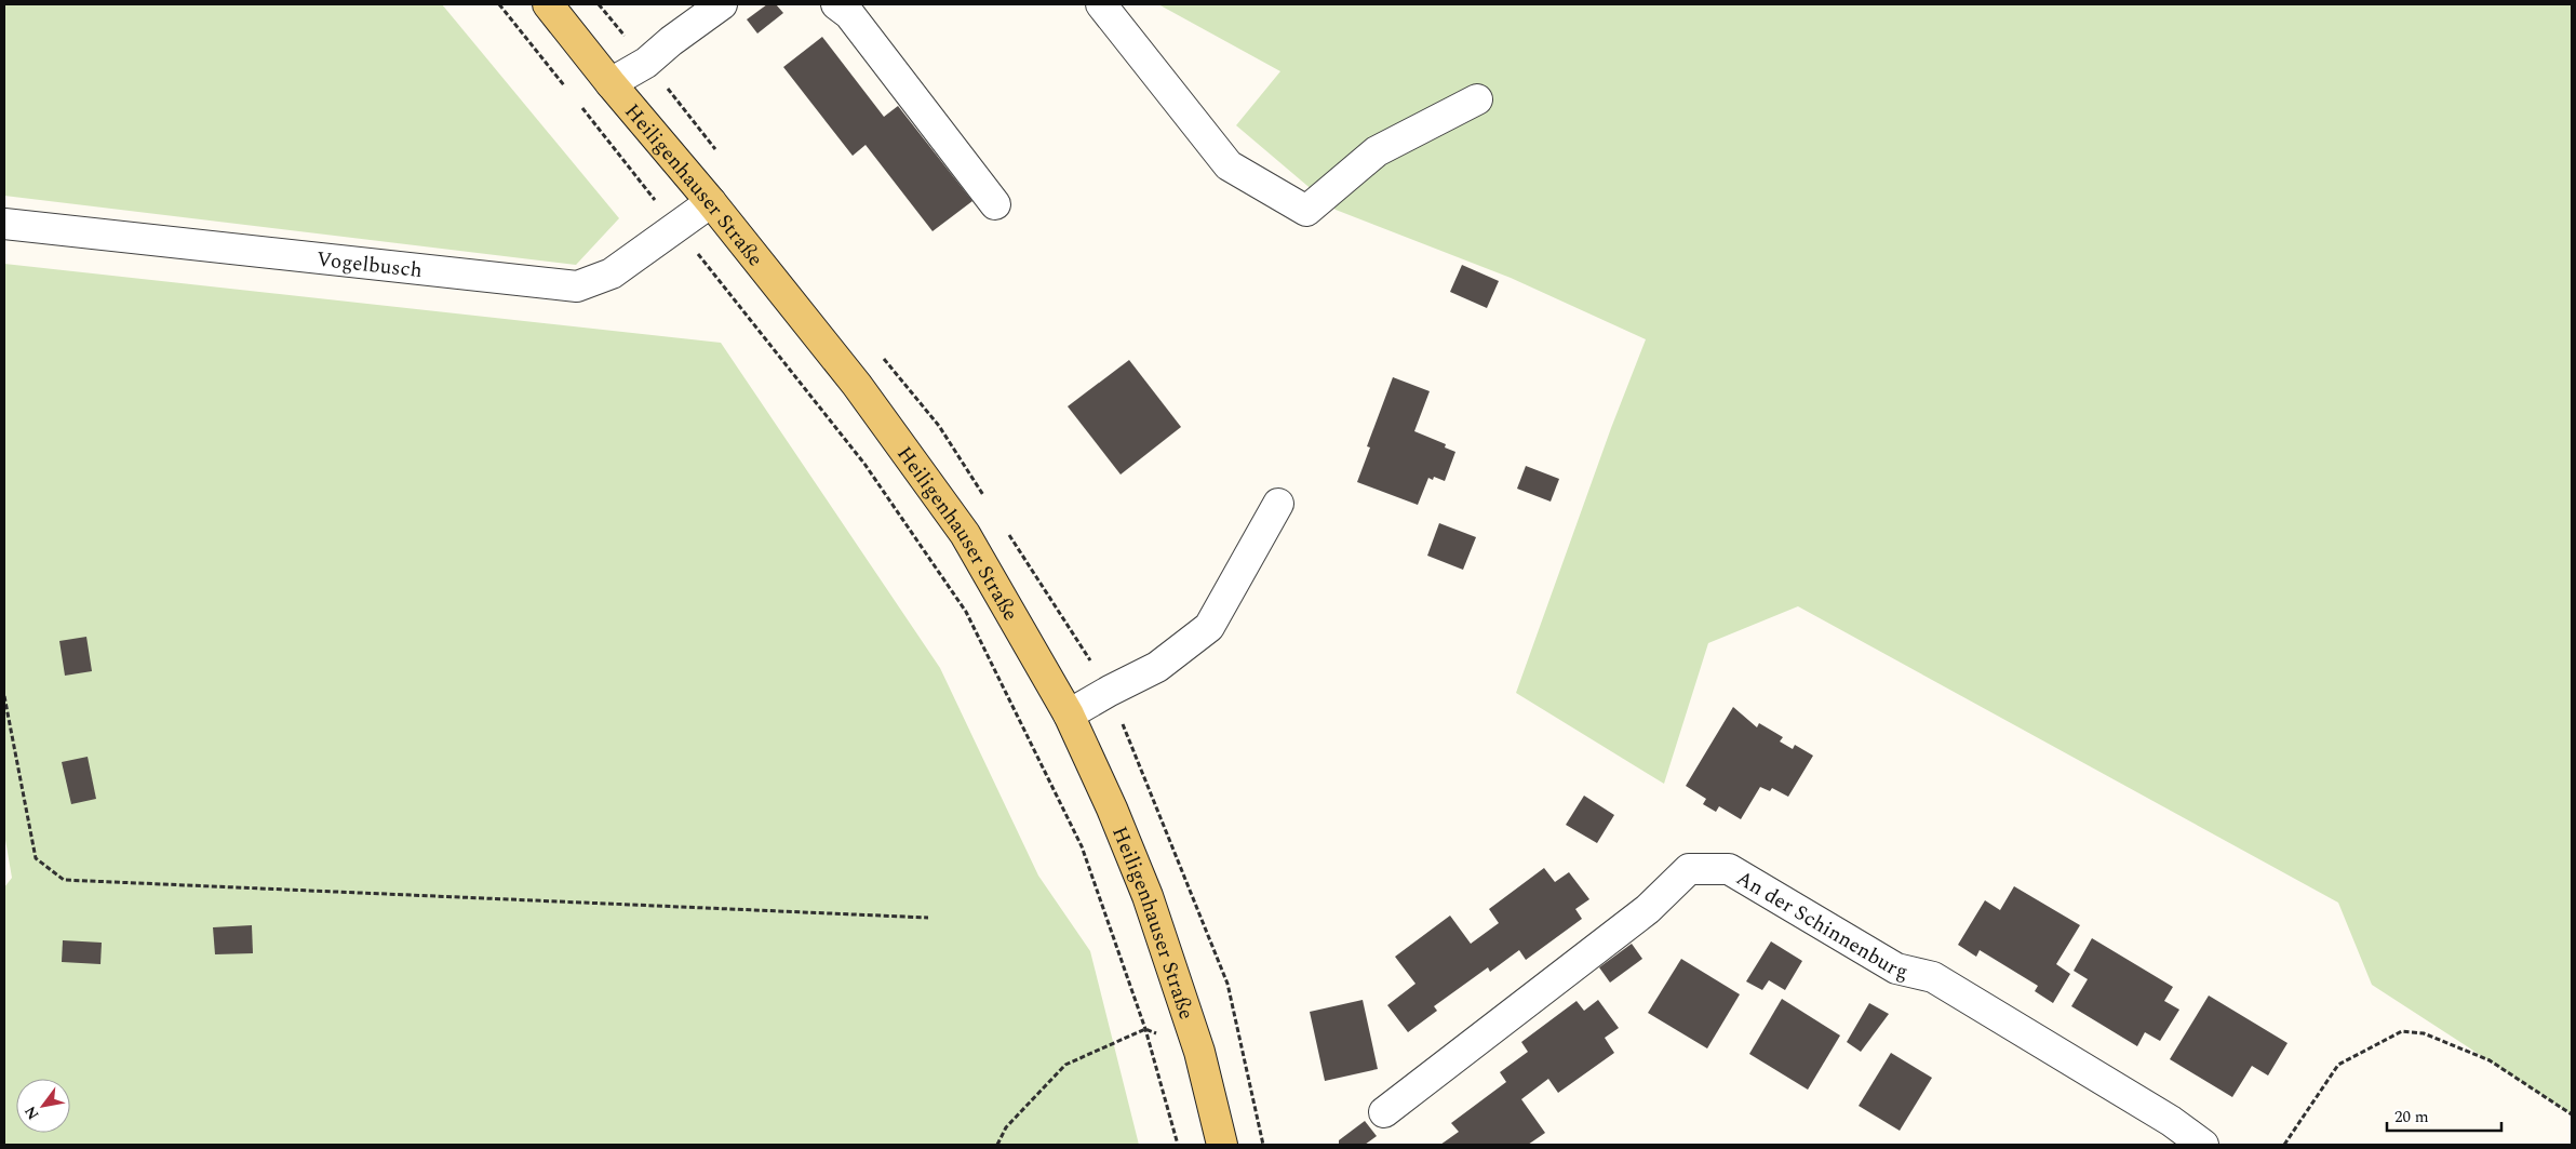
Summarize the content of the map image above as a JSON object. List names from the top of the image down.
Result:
{
  "streets": {
    "main road": ["Heiligenhauser Straße"],
    "street": ["Vogelbusch", "An der Schinnenburg"]
  },
  "crossings": [
    ["Heiligenhauser Straße", "Vogelbusch"]
  ],
  "scale_bar": "20 m",
  "north": "bottom left"
}
